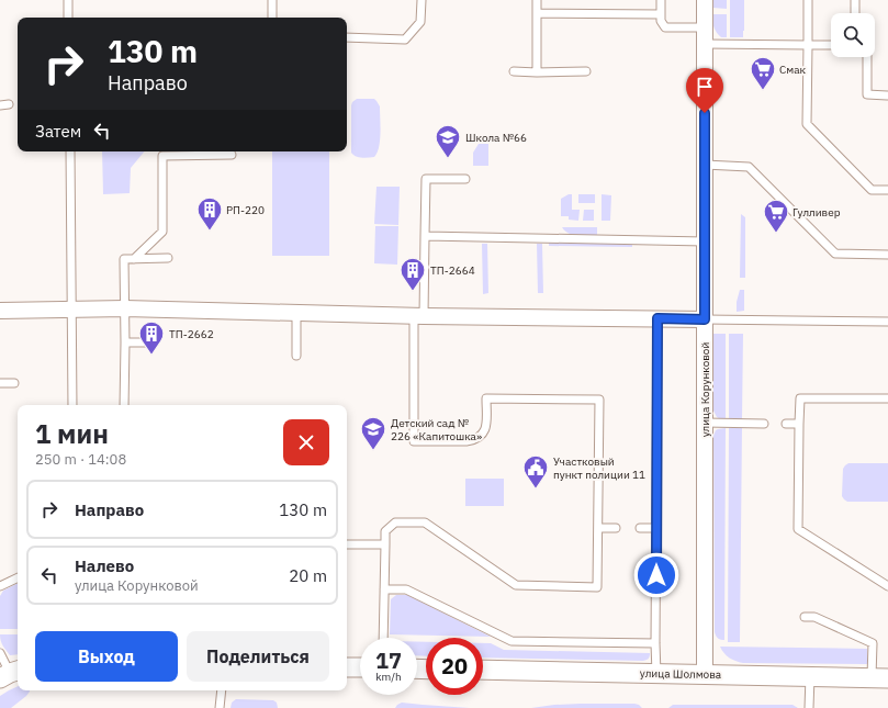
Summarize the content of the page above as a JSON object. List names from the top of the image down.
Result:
{
  "streets": {
    "street": ["улица Корунковой", "улица Шолмова"]
  },
  "crossings": [
    ["улица Корунковой", "улица Шолмова"]
  ],
  "places": {
    "supermarket": ["Смак", "Гулливер"],
    "school or university": ["Школа №66", "Детский сад № 226 «Капитошка»"],
    "building": ["РП-220", "ТП-2664", "ТП-2662"],
    "public building": ["Участковый пункт полиции 11"]
  },
  "page": {
    "turn": ["130 m", "Направо"],
    "then": "Затем",
    "heading": ["1 мин", "250 m · 14:08"],
    "list": [
      {
        "name": "Направо",
        "value": "130 m"
      },
      {
        "name": "Налево",
        "note": "улица Корунковой",
        "value": "20 m"
      }
    ],
    "buttons": ["Выход", "Поделиться"],
    "speed": "17 km/h",
    "limit": "20"
  }
}
